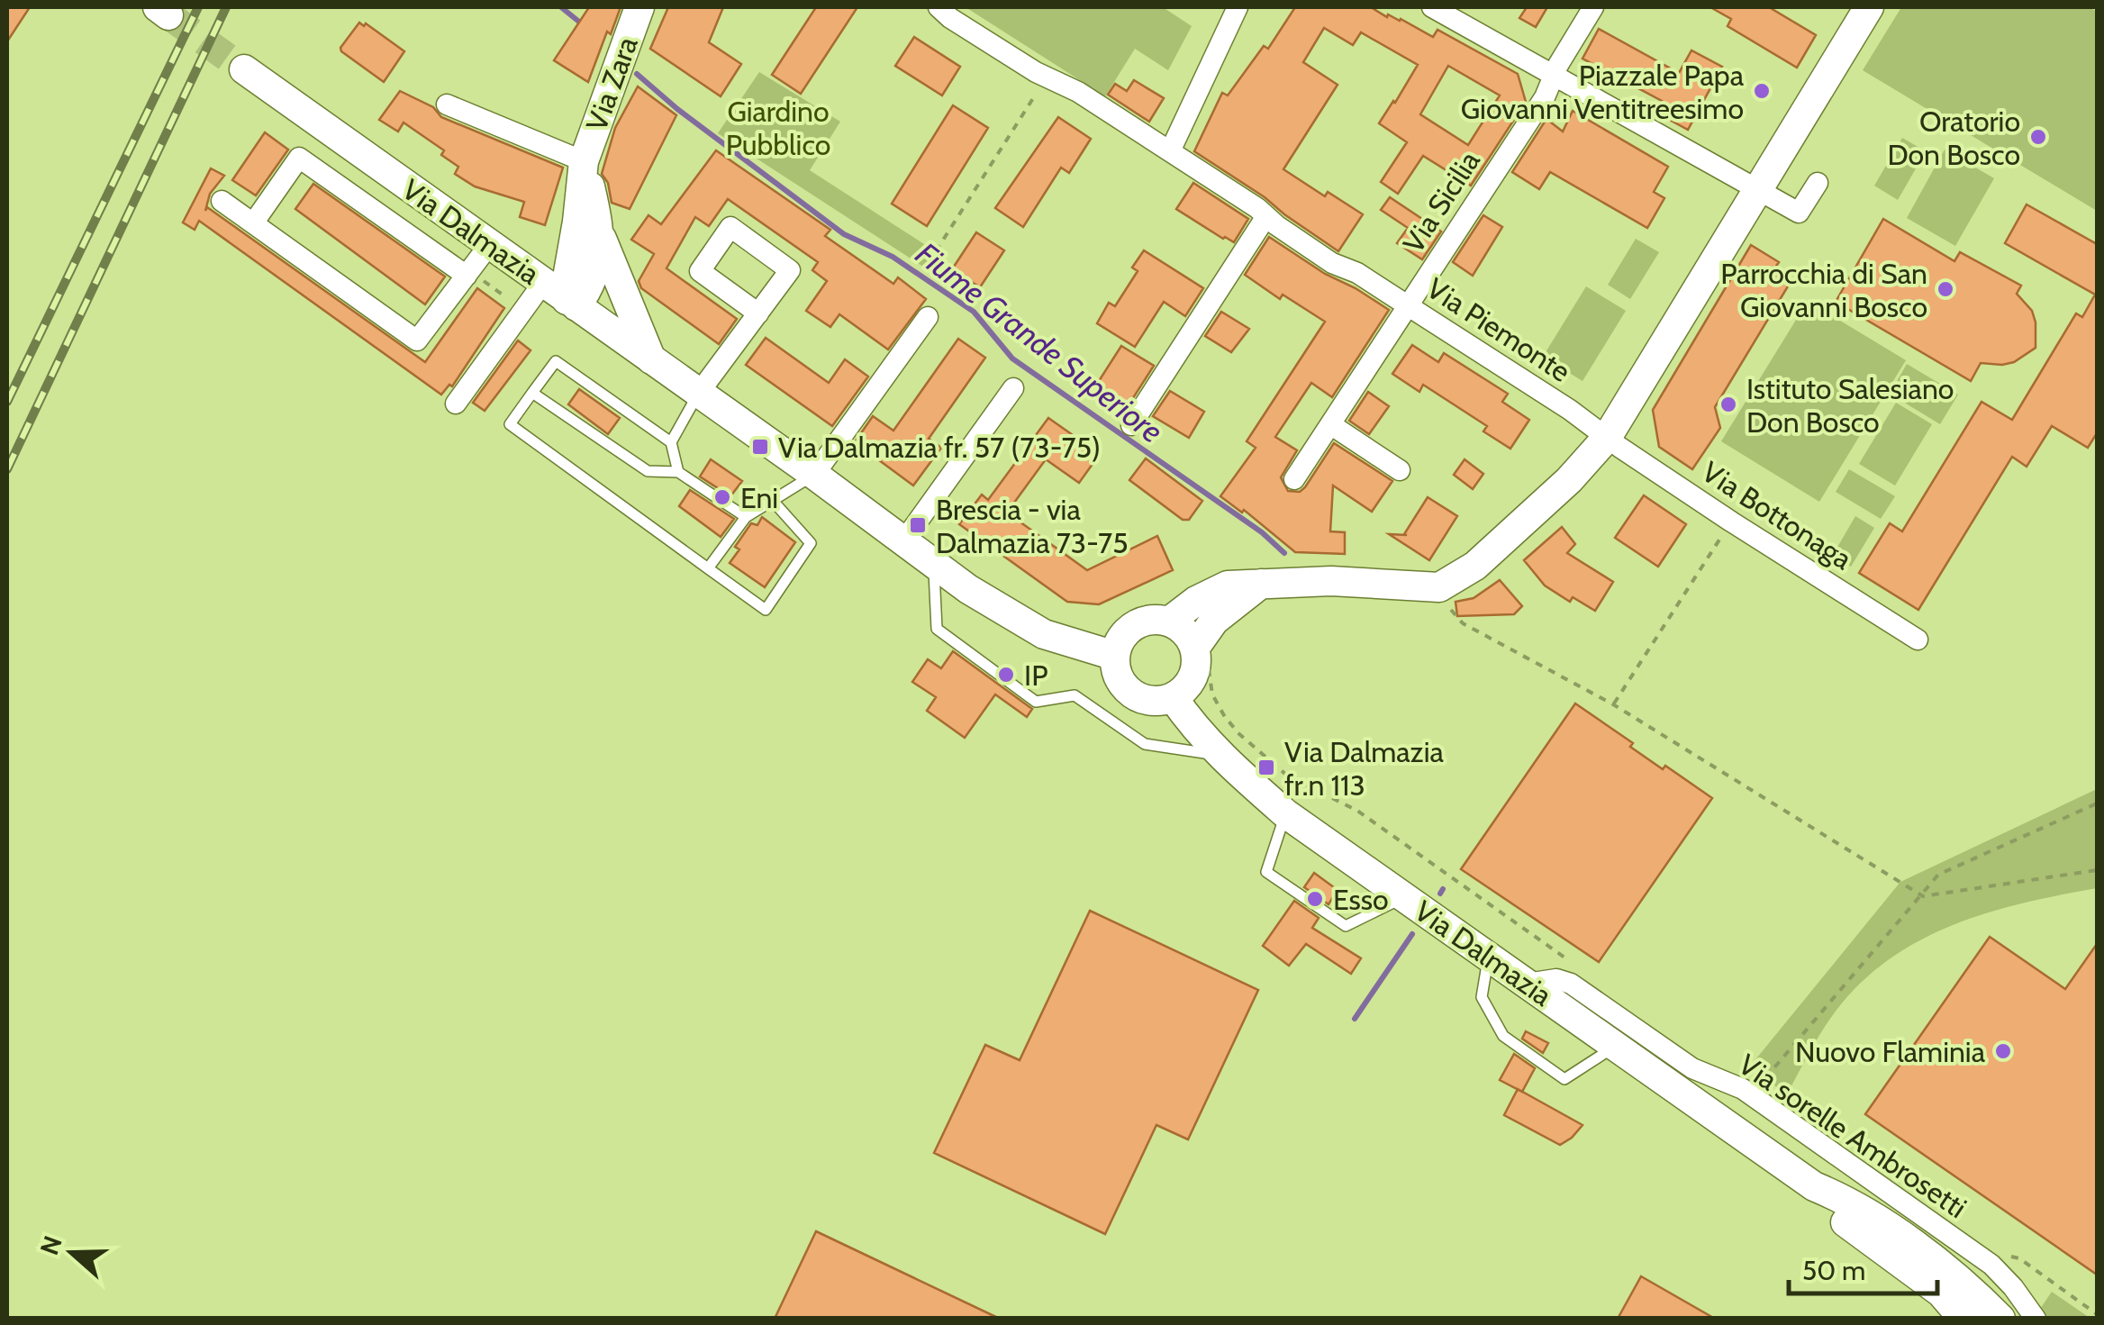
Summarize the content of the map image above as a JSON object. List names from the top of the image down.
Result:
{
  "streets": {
    "main road": ["Via Zara", "Via Dalmazia"],
    "street": [
      "Via Sicilia",
      "Via Piemonte",
      "Via Bottonaga",
      "Via sorelle Ambrosetti"
    ]
  },
  "crossings": [
    ["Via Zara", "Via Dalmazia"],
    ["Via Sicilia", "Via Piemonte"],
    ["Via Dalmazia", "Via sorelle Ambrosetti"],
    ["Via Piemonte", "Via Bottonaga"]
  ],
  "water": ["Fiume Grande Superiore"],
  "parks": ["Giardino Pubblico"],
  "places": {
    "other": [
      "Piazzale Papa Giovanni Ventitreesimo",
      "Oratorio Don Bosco",
      "Parrocchia di San Giovanni Bosco",
      "Istituto Salesiano Don Bosco",
      "Eni",
      "IP",
      "Esso",
      "Nuovo Flaminia"
    ],
    "transit": ["Via Dalmazia fr. 57 (73-75)", "Brescia - via Dalmazia 73-75", "Via Dalmazia fr.n 113"]
  },
  "scale_bar": "50 m",
  "north": "left"
}
